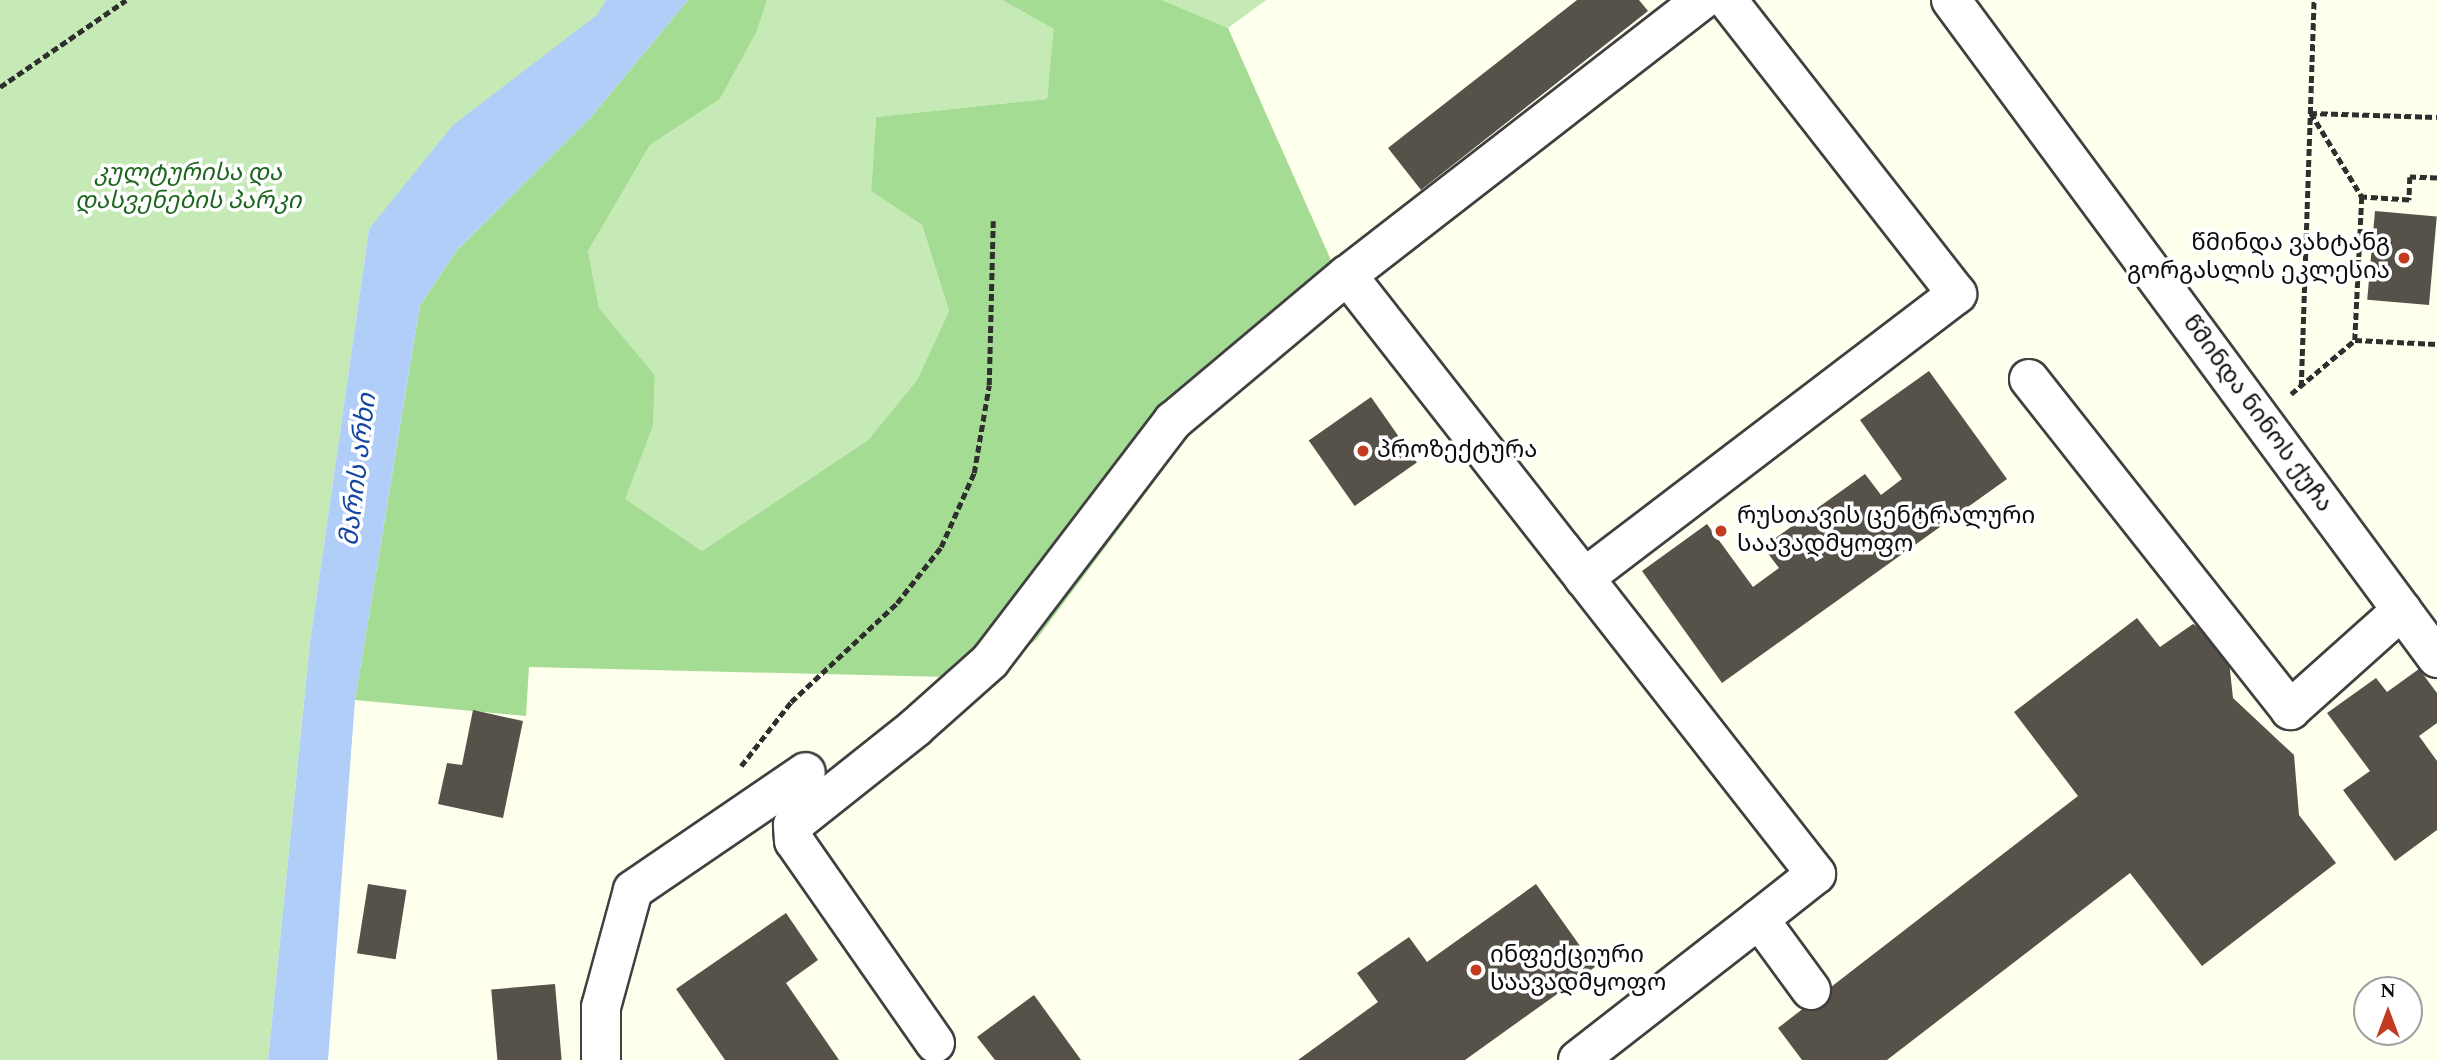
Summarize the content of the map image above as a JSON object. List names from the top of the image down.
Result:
{
  "streets": {
    "street": ["წმინდა ნინოს ქუჩა"]
  },
  "water": ["მარის არხი"],
  "parks": ["კულტურისა და დასვენების პარკი"],
  "places": [
    "წმინდა ვახტანგ გორგასლის ეკლესია",
    "პროზექტურა",
    "რუსთავის ცენტრალური საავადმყოფო",
    "ინფექციური საავადმყოფო"
  ],
  "north": "top"
}
